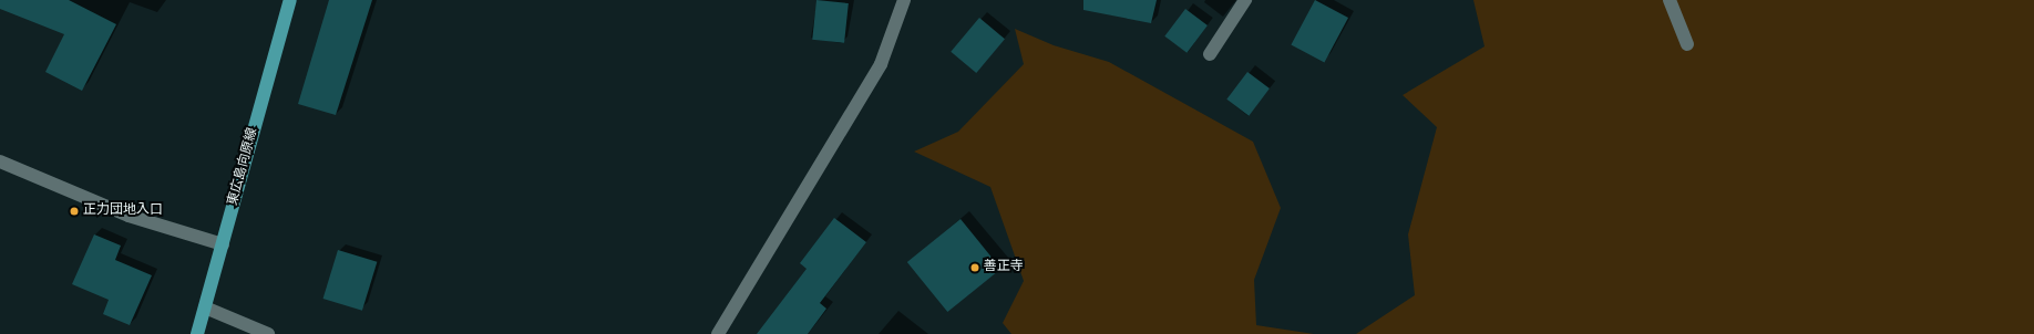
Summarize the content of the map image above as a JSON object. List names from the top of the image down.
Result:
{
  "streets": {
    "main road": ["東広島向原線"]
  },
  "places": ["正力団地入口", "善正寺"]
}
